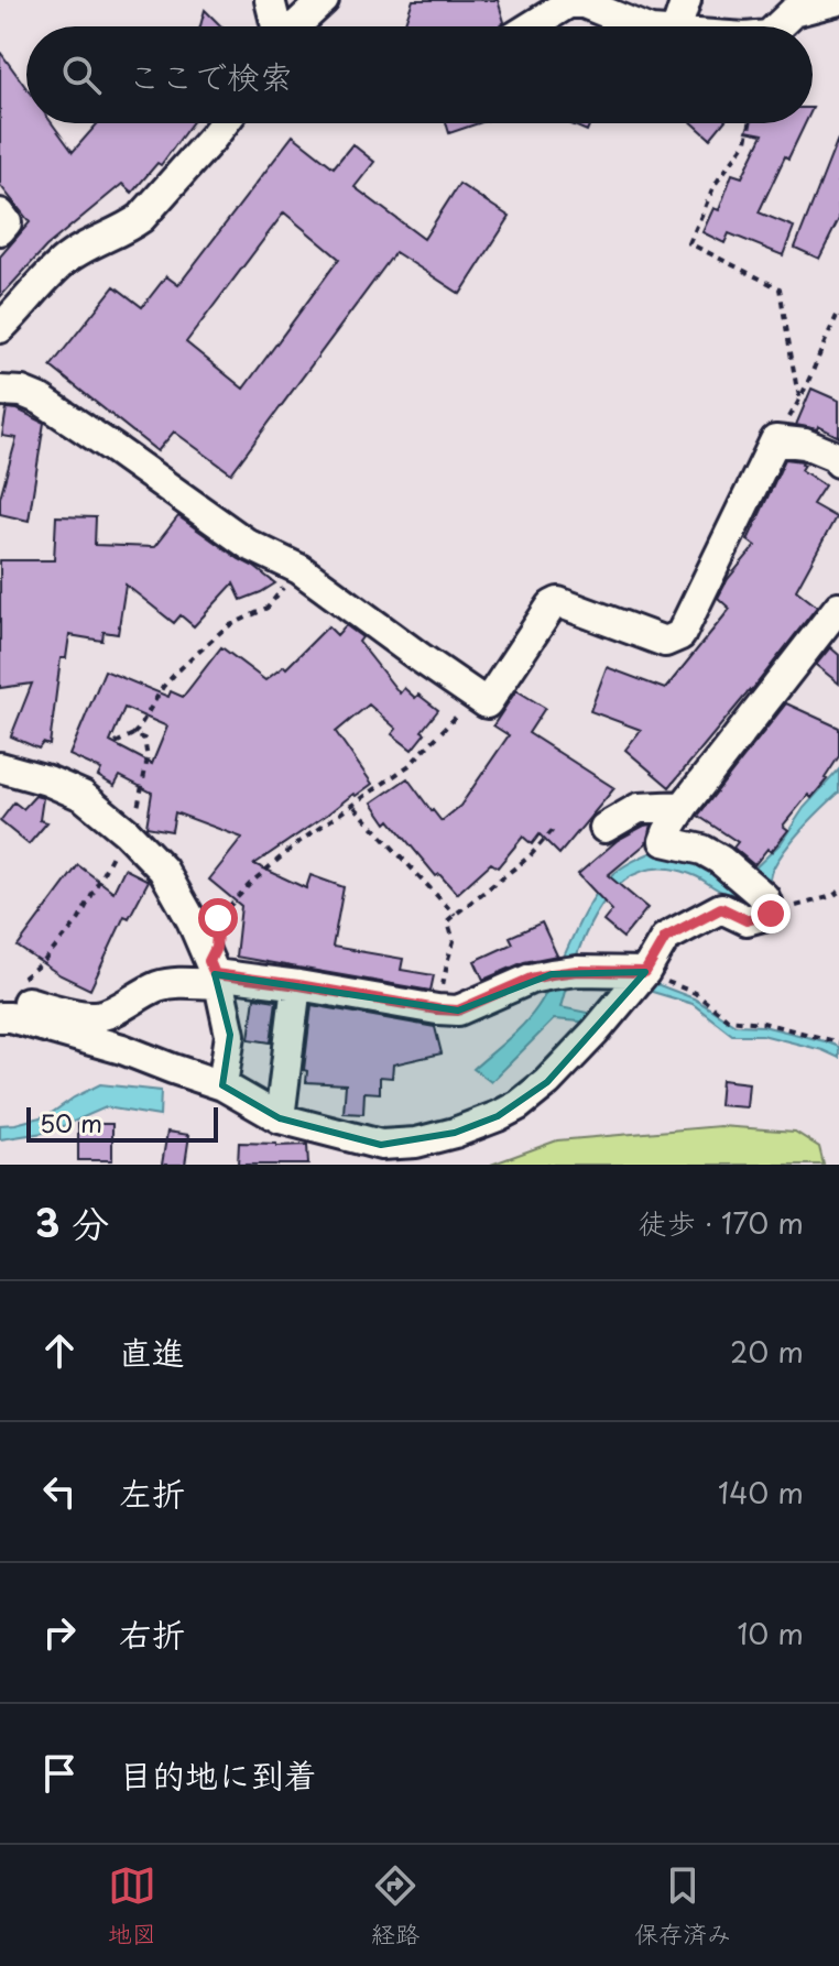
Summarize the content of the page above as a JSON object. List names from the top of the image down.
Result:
{
  "scale_bar": "50 m",
  "page": {
    "search": "ここで検索",
    "scale": "50 m",
    "heading": ["3 分", "徒歩 · 170 m"],
    "list": [
      ["直進", "20 m"],
      ["左折", "140 m"],
      ["右折", "10 m"],
      "目的地に到着"
    ],
    "nav": ["地図", "経路", "保存済み"]
  }
}
